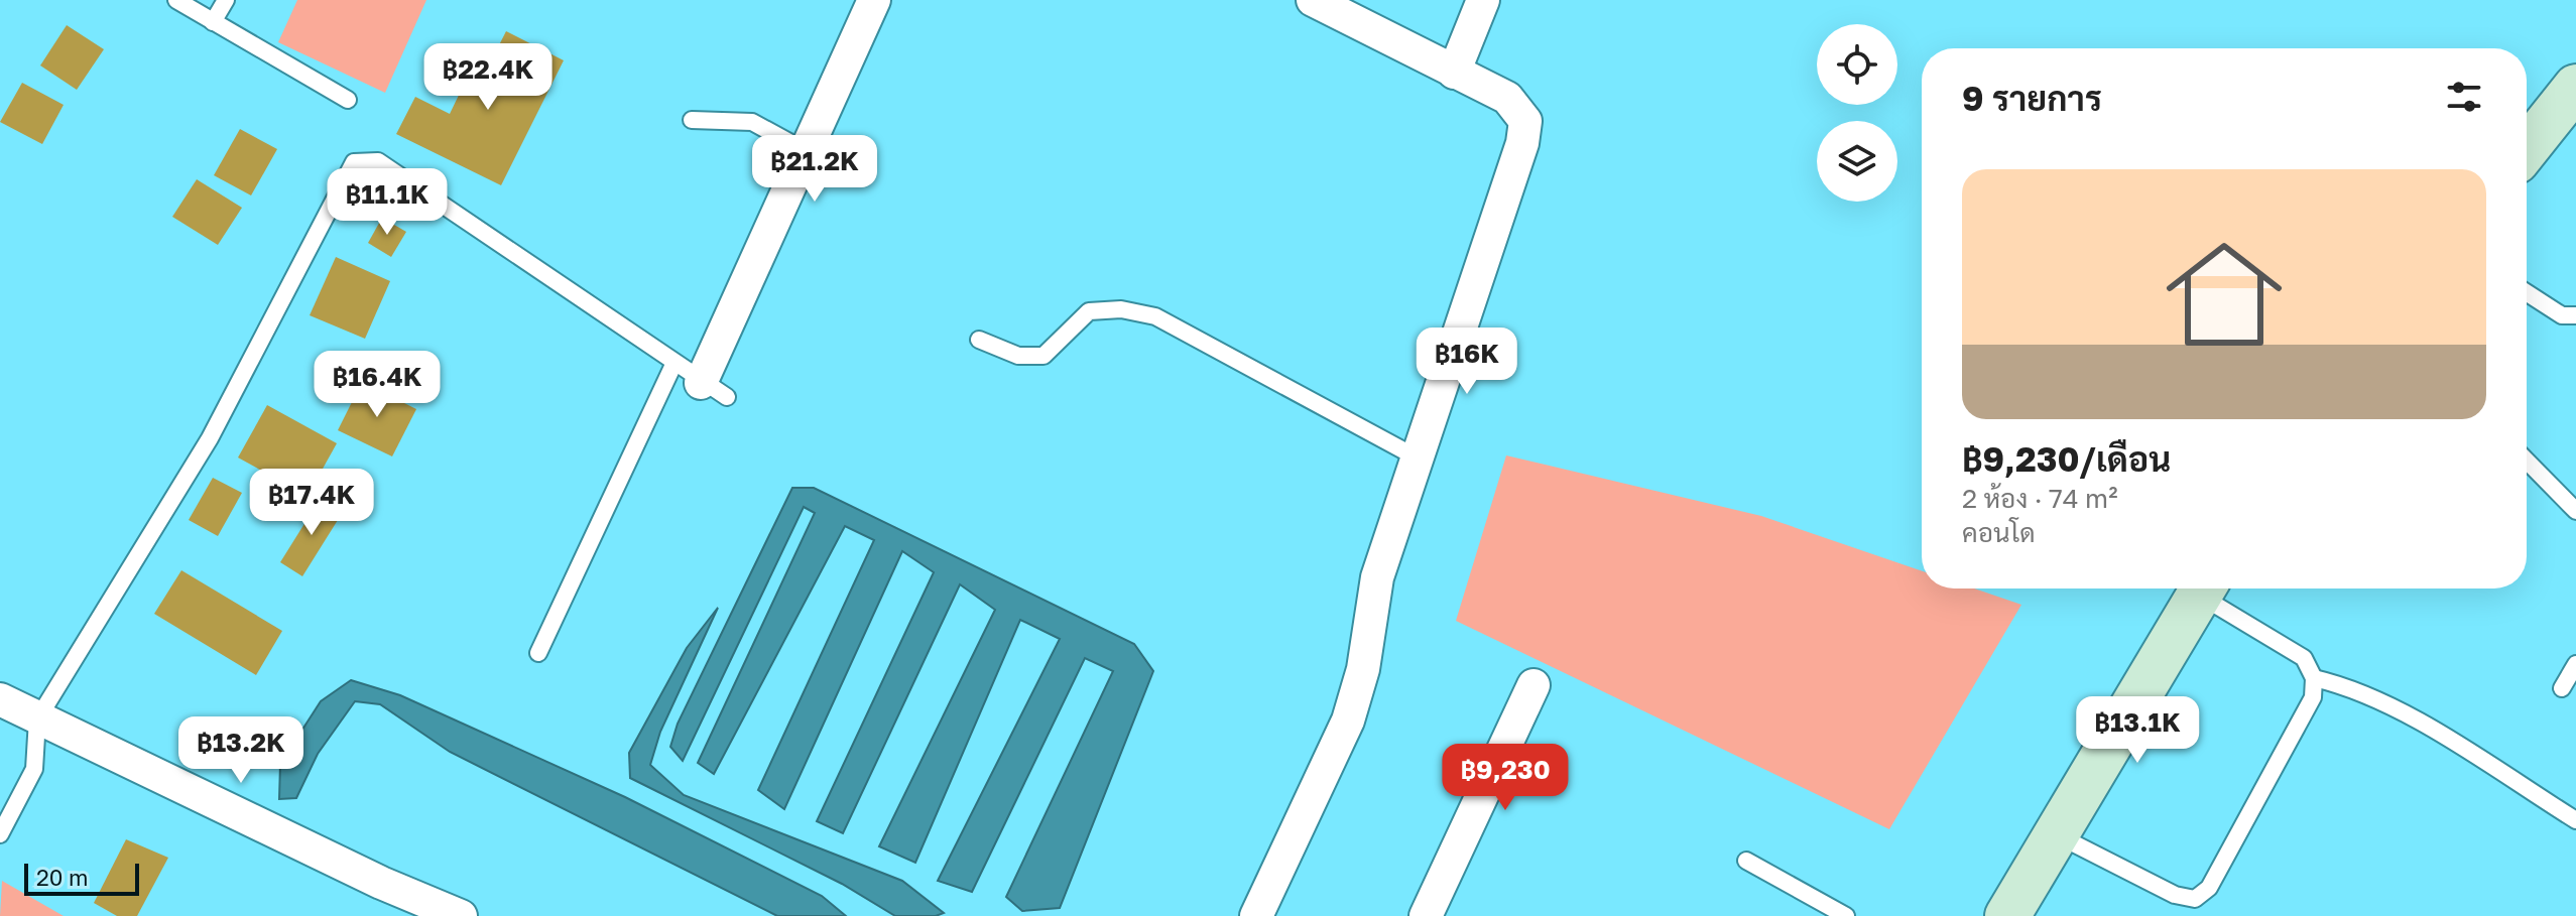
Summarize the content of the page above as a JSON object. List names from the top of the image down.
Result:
{
  "scale_bar": "20 m",
  "page": {
    "price": [
      "฿22.4K",
      "฿21.2K",
      "฿11.1K",
      "฿16K",
      "฿16.4K",
      "฿17.4K",
      "฿13.1K",
      "฿13.2K",
      "฿9,230"
    ],
    "heading": "9 รายการ",
    "list": [
      {
        "name": "฿9,230/เดือน",
        "note": "2 ห้อง · 74 m² · คอนโด"
      }
    ],
    "scale": "20 m"
  }
}
